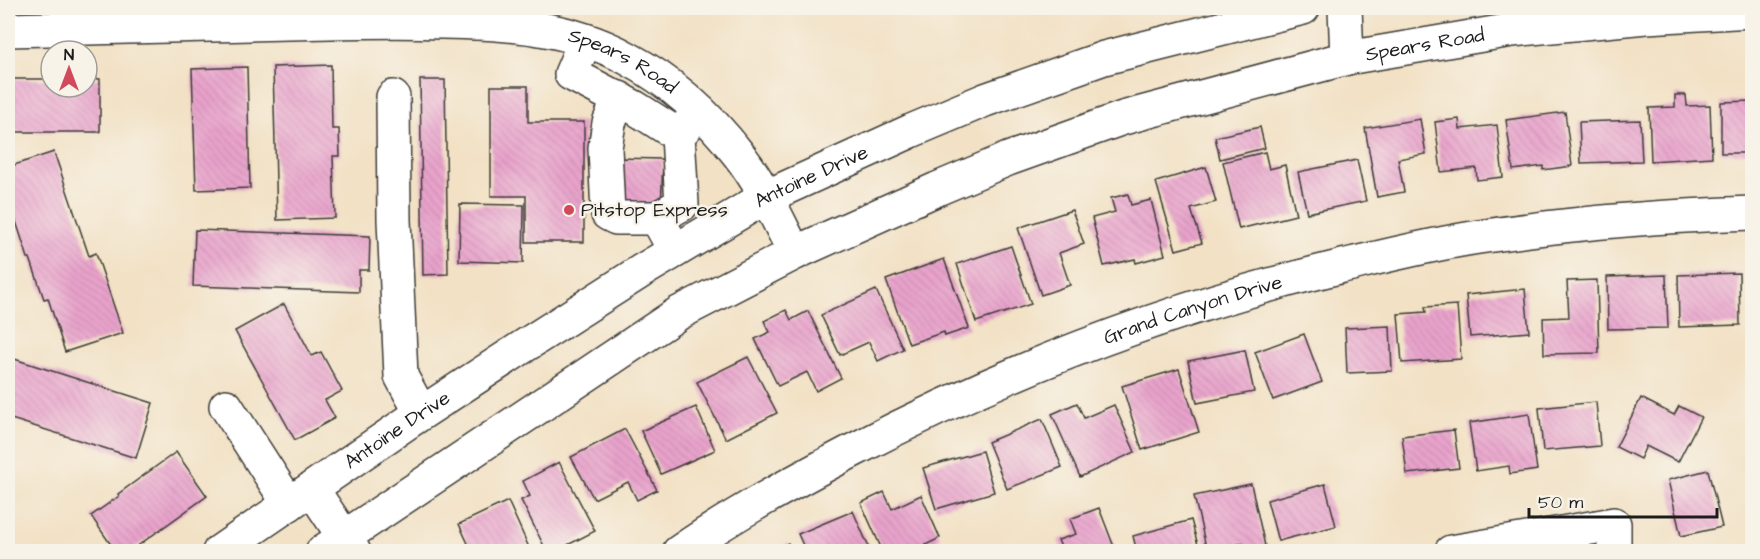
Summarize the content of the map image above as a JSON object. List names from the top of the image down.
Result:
{
  "streets": {
    "main road": ["Spears Road", "Antoine Drive", "Grand Canyon Drive"]
  },
  "crossings": [
    ["Spears Road", "Antoine Drive"]
  ],
  "places": ["Pitstop Express"],
  "scale_bar": "50 m",
  "north": "top"
}
